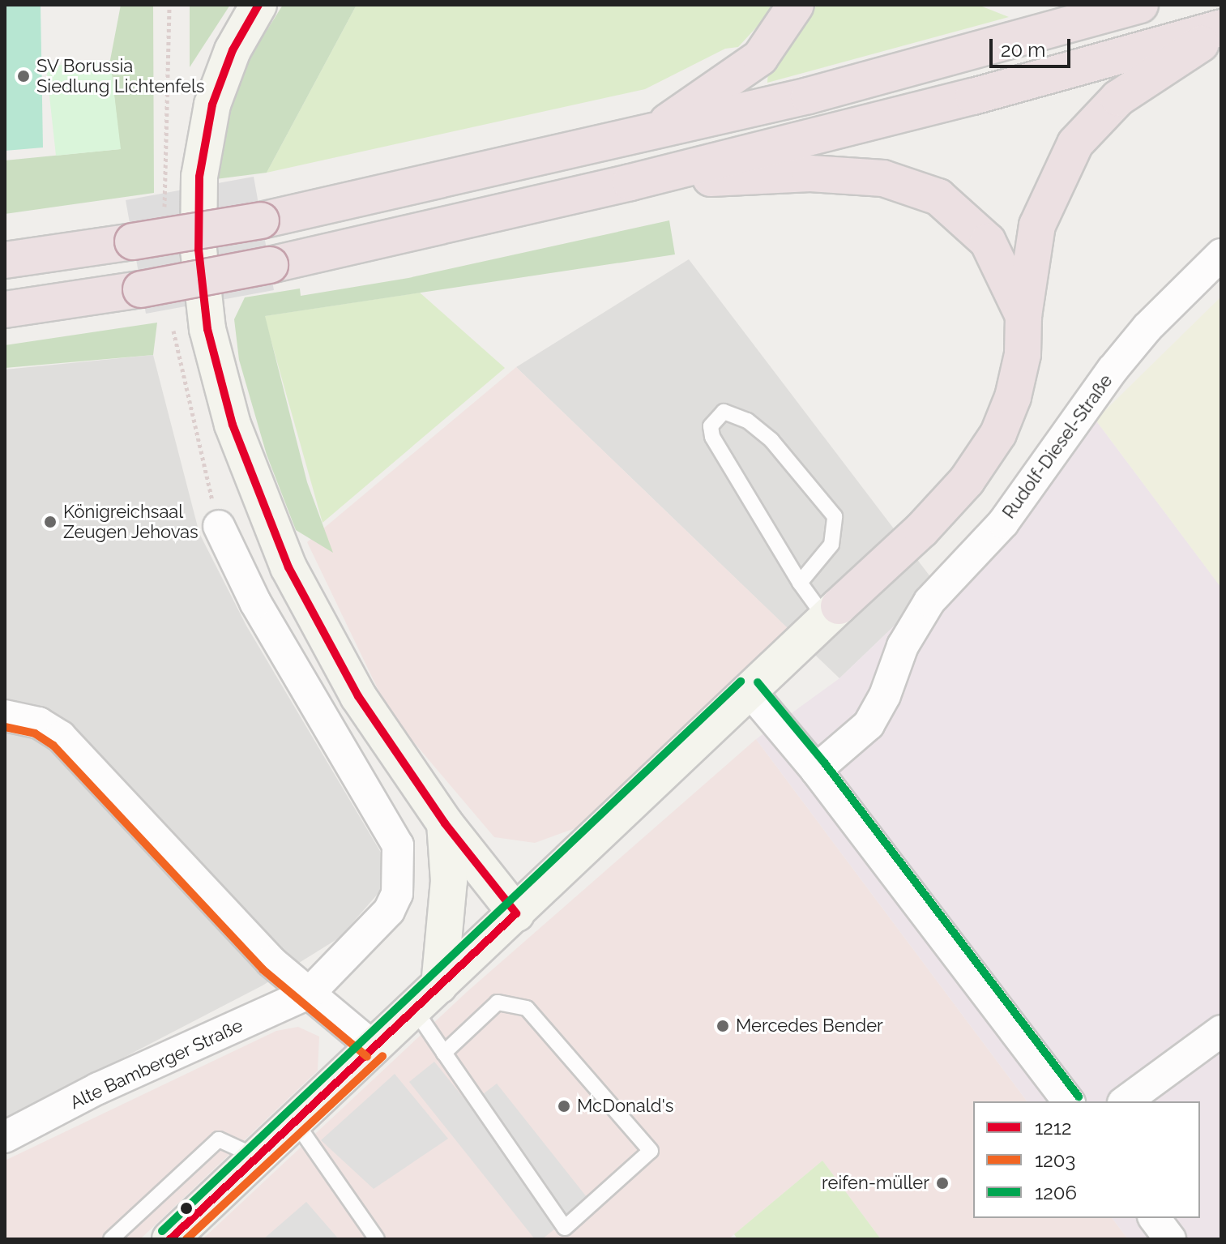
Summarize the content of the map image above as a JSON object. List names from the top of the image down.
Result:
{
  "streets": {
    "street": ["Rudolf-Diesel-Straße", "Alte Bamberger Straße"]
  },
  "places": [
    "SV Borussia Siedlung Lichtenfels",
    "Königreichsaal Zeugen Jehovas",
    "Mercedes Bender",
    "McDonald's",
    "reifen-müller"
  ],
  "lines": ["transit line 1212", "transit line 1206", "transit line 1203"],
  "legend": ["1212", "1203", "1206"],
  "scale_bar": "20 m"
}
